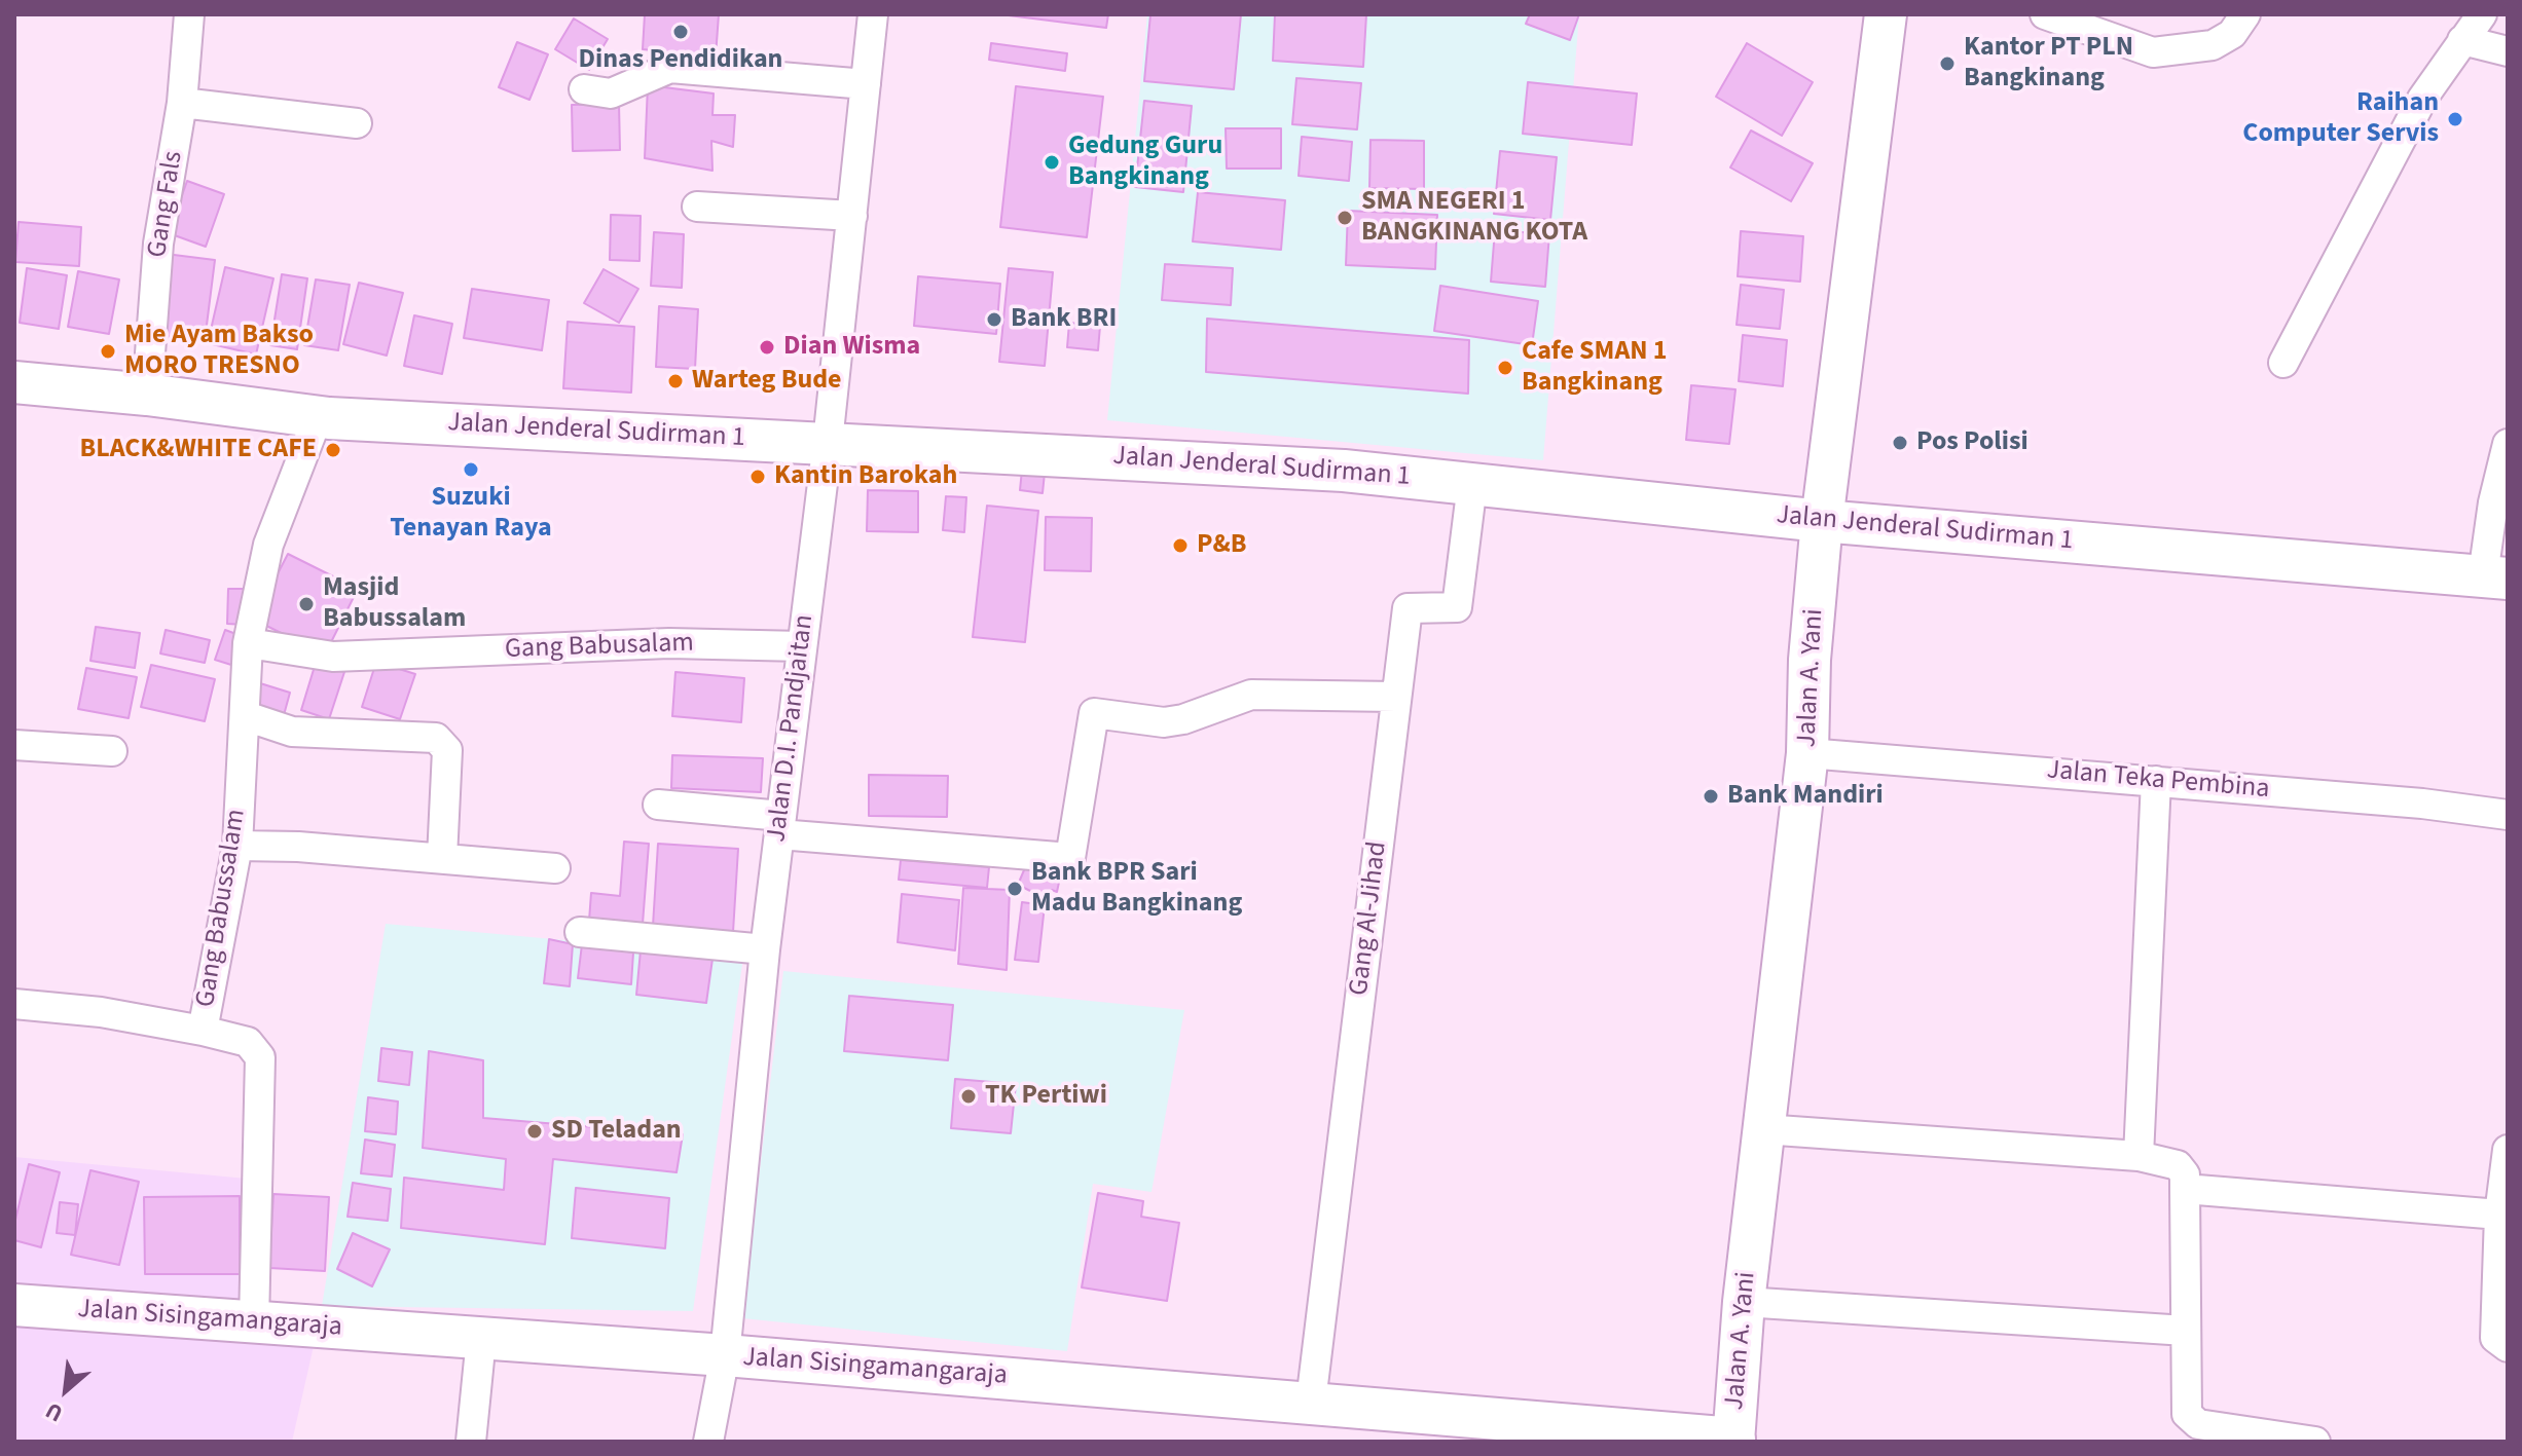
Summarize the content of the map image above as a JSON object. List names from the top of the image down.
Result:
{
  "streets": {
    "street": [
      "Gang Fals",
      "Jalan Jenderal Sudirman 1",
      "Gang Babusalam",
      "Jalan A. Yani",
      "Jalan D.I. Pandjaitan",
      "Jalan Teka Pembina",
      "Gang Babussalam",
      "Gang Al-Jihad",
      "Jalan Sisingamangaraja"
    ]
  },
  "crossings": [
    ["Gang Fals", "Jalan Jenderal Sudirman 1"],
    ["Jalan Jenderal Sudirman 1", "Jalan A. Yani"],
    ["Jalan Jenderal Sudirman 1", "Jalan D.I. Pandjaitan"],
    ["Jalan Jenderal Sudirman 1", "Gang Babussalam"],
    ["Jalan Jenderal Sudirman 1", "Gang Al-Jihad"],
    ["Gang Babusalam", "Jalan D.I. Pandjaitan"],
    ["Gang Babusalam", "Gang Babussalam"],
    ["Jalan A. Yani", "Jalan Teka Pembina"],
    ["Jalan A. Yani", "Jalan Sisingamangaraja"],
    ["Jalan D.I. Pandjaitan", "Jalan Sisingamangaraja"],
    ["Gang Babussalam", "Jalan Sisingamangaraja"],
    ["Gang Al-Jihad", "Jalan Sisingamangaraja"]
  ],
  "places": [
    "Dinas Pendidikan",
    "Kantor PT PLN Bangkinang",
    "Raihan Computer Servis",
    "Gedung Guru Bangkinang",
    "SMA NEGERI 1 BANGKINANG KOTA",
    "Bank BRI",
    "Dian Wisma",
    "Mie Ayam Bakso MORO TRESNO",
    "Cafe SMAN 1 Bangkinang",
    "Warteg Bude",
    "Pos Polisi",
    "BLACK&WHITE CAFE",
    "Suzuki Tenayan Raya",
    "Kantin Barokah",
    "P&B",
    "Masjid Babussalam",
    "Bank Mandiri",
    "Bank BPR Sari Madu Bangkinang",
    "TK Pertiwi",
    "SD Teladan"
  ],
  "north": "bottom left"
}
